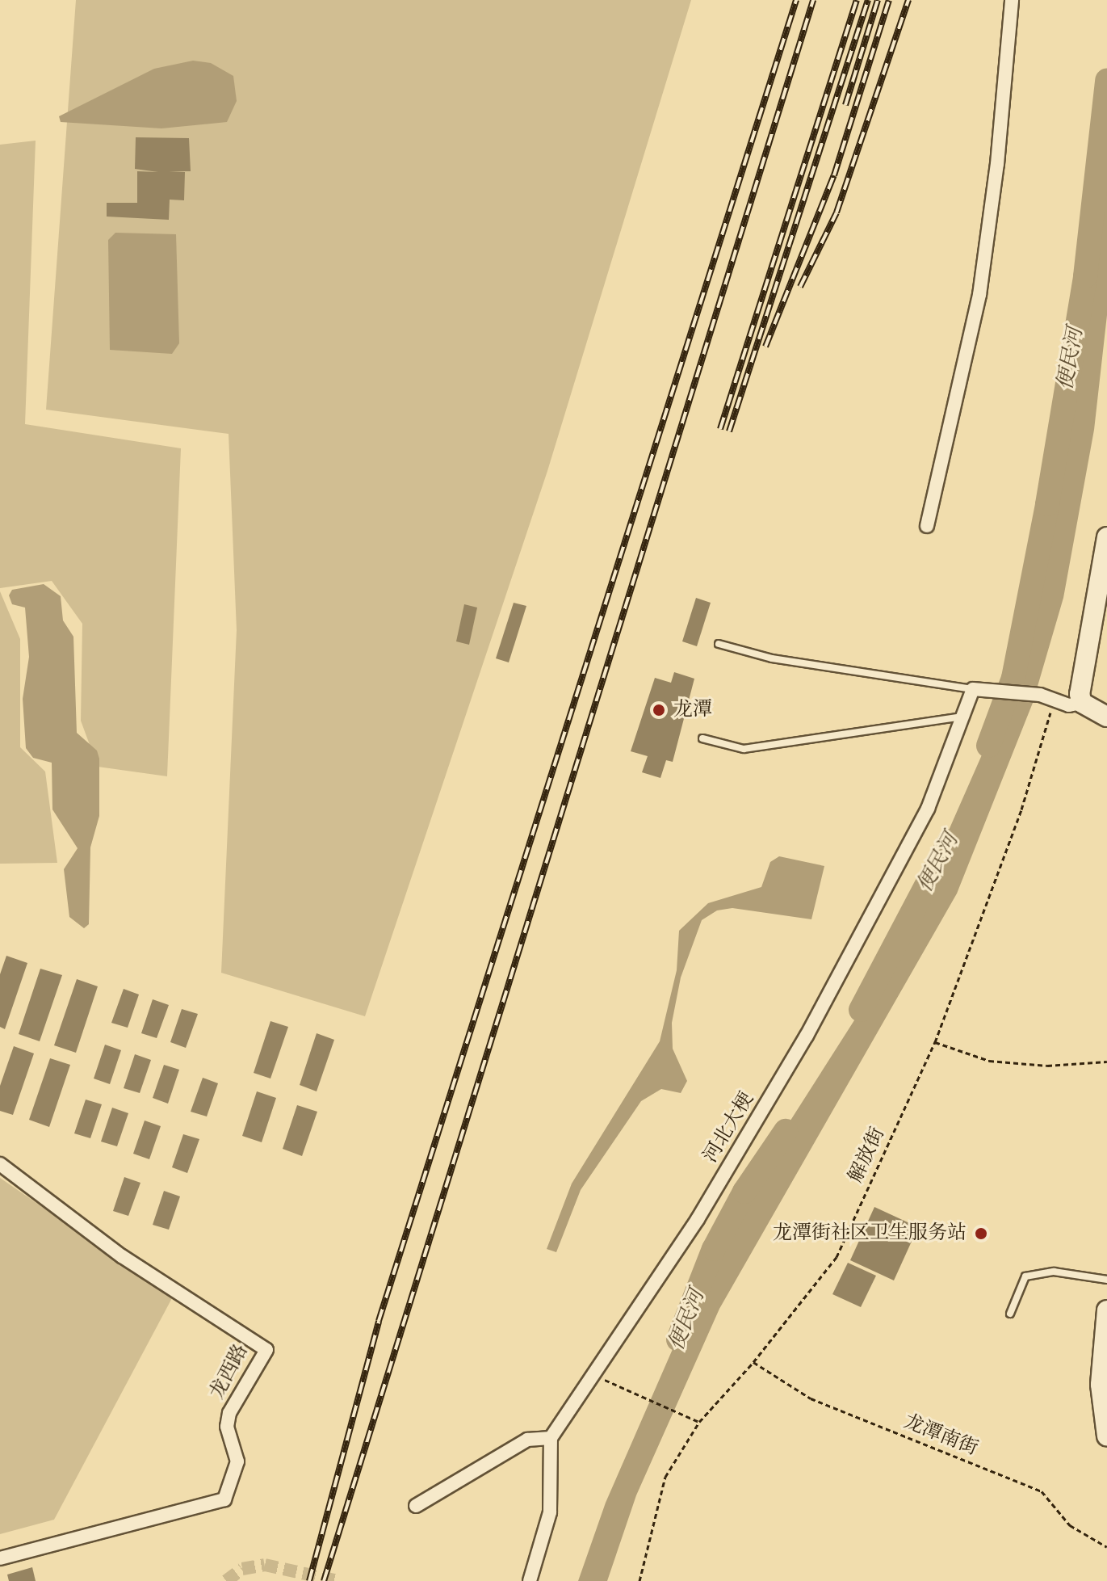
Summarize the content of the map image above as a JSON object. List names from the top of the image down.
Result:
{
  "streets": {
    "street": ["河北大梗", "龙西路"],
    "path": ["解放街", "龙潭南街"]
  },
  "crossings": [
    ["解放街", "龙潭南街"]
  ],
  "water": ["便民河"],
  "places": ["龙潭", "龙潭街社区卫生服务站"]
}
